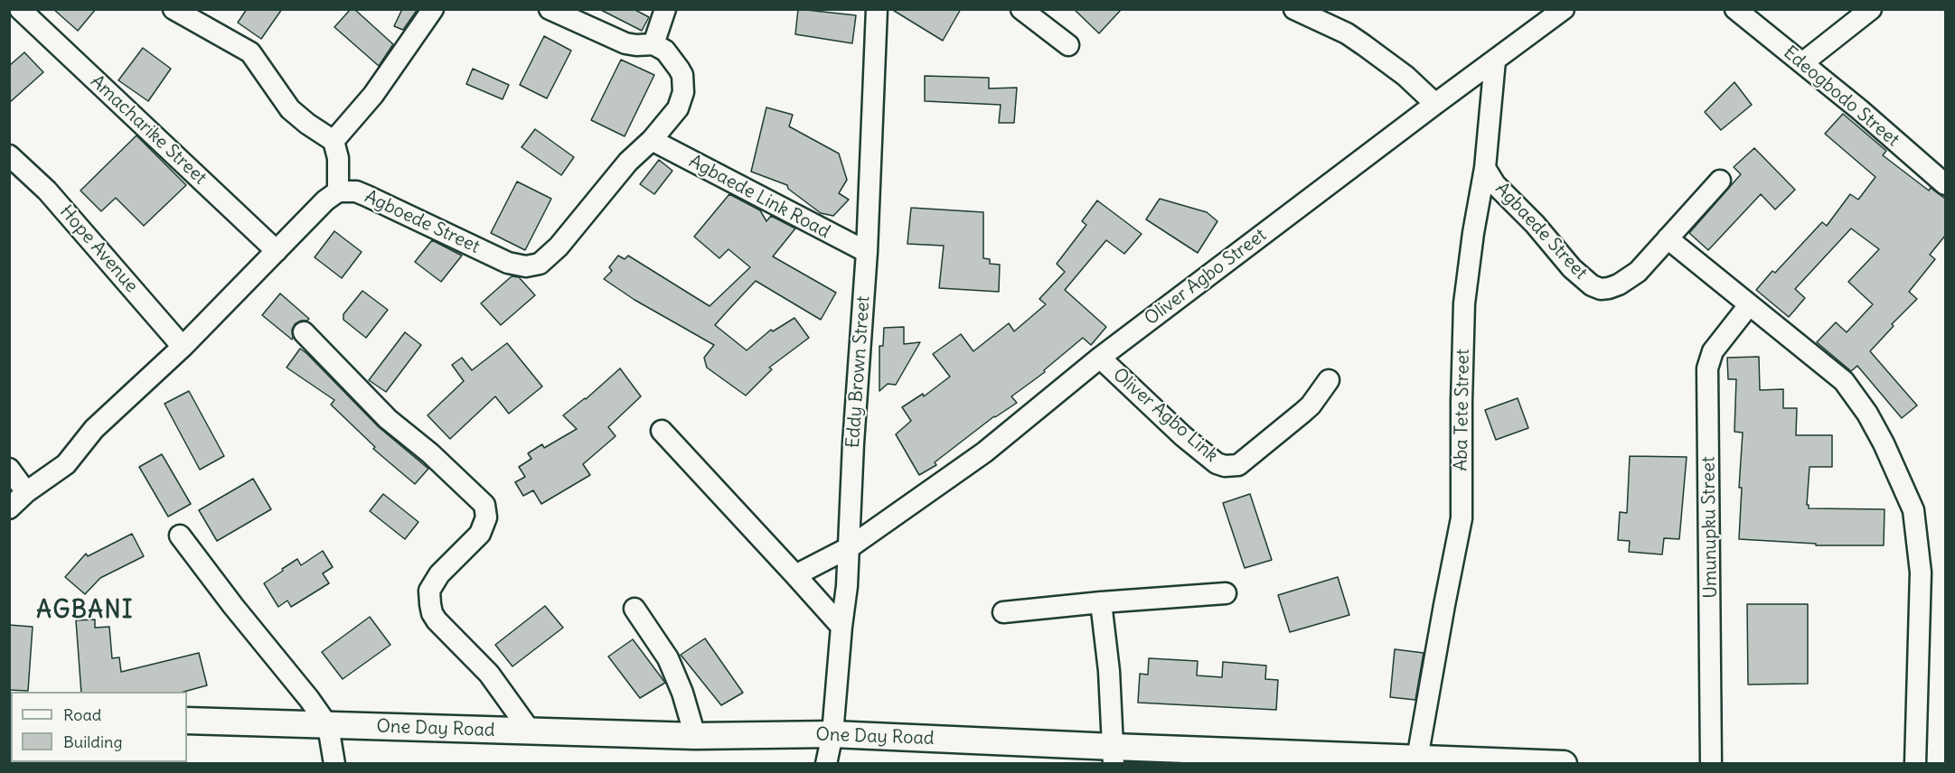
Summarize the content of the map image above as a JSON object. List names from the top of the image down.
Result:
{
  "streets": {
    "main road": ["One Day Road"],
    "street": [
      "Edeogbodo Street",
      "Amacharike Street",
      "Agbaede Link Road",
      "Agboede Street",
      "Agbaede Street",
      "Hope Avenue",
      "Oliver Agbo Street",
      "Eddy Brown Street",
      "Aba Tete Street",
      "Oliver Agbo Link",
      "Umunupku Street"
    ]
  },
  "crossings": [
    ["Agbaede Link Road", "Agboede Street"],
    ["Agbaede Link Road", "Eddy Brown Street"],
    ["Agbaede Street", "Aba Tete Street"],
    ["Oliver Agbo Street", "Eddy Brown Street"],
    ["Oliver Agbo Street", "Aba Tete Street"],
    ["Oliver Agbo Street", "Oliver Agbo Link"],
    ["Eddy Brown Street", "One Day Road"],
    ["Aba Tete Street", "One Day Road"]
  ],
  "districts": ["AGBANI"],
  "legend": ["Road", "Building"]
}
